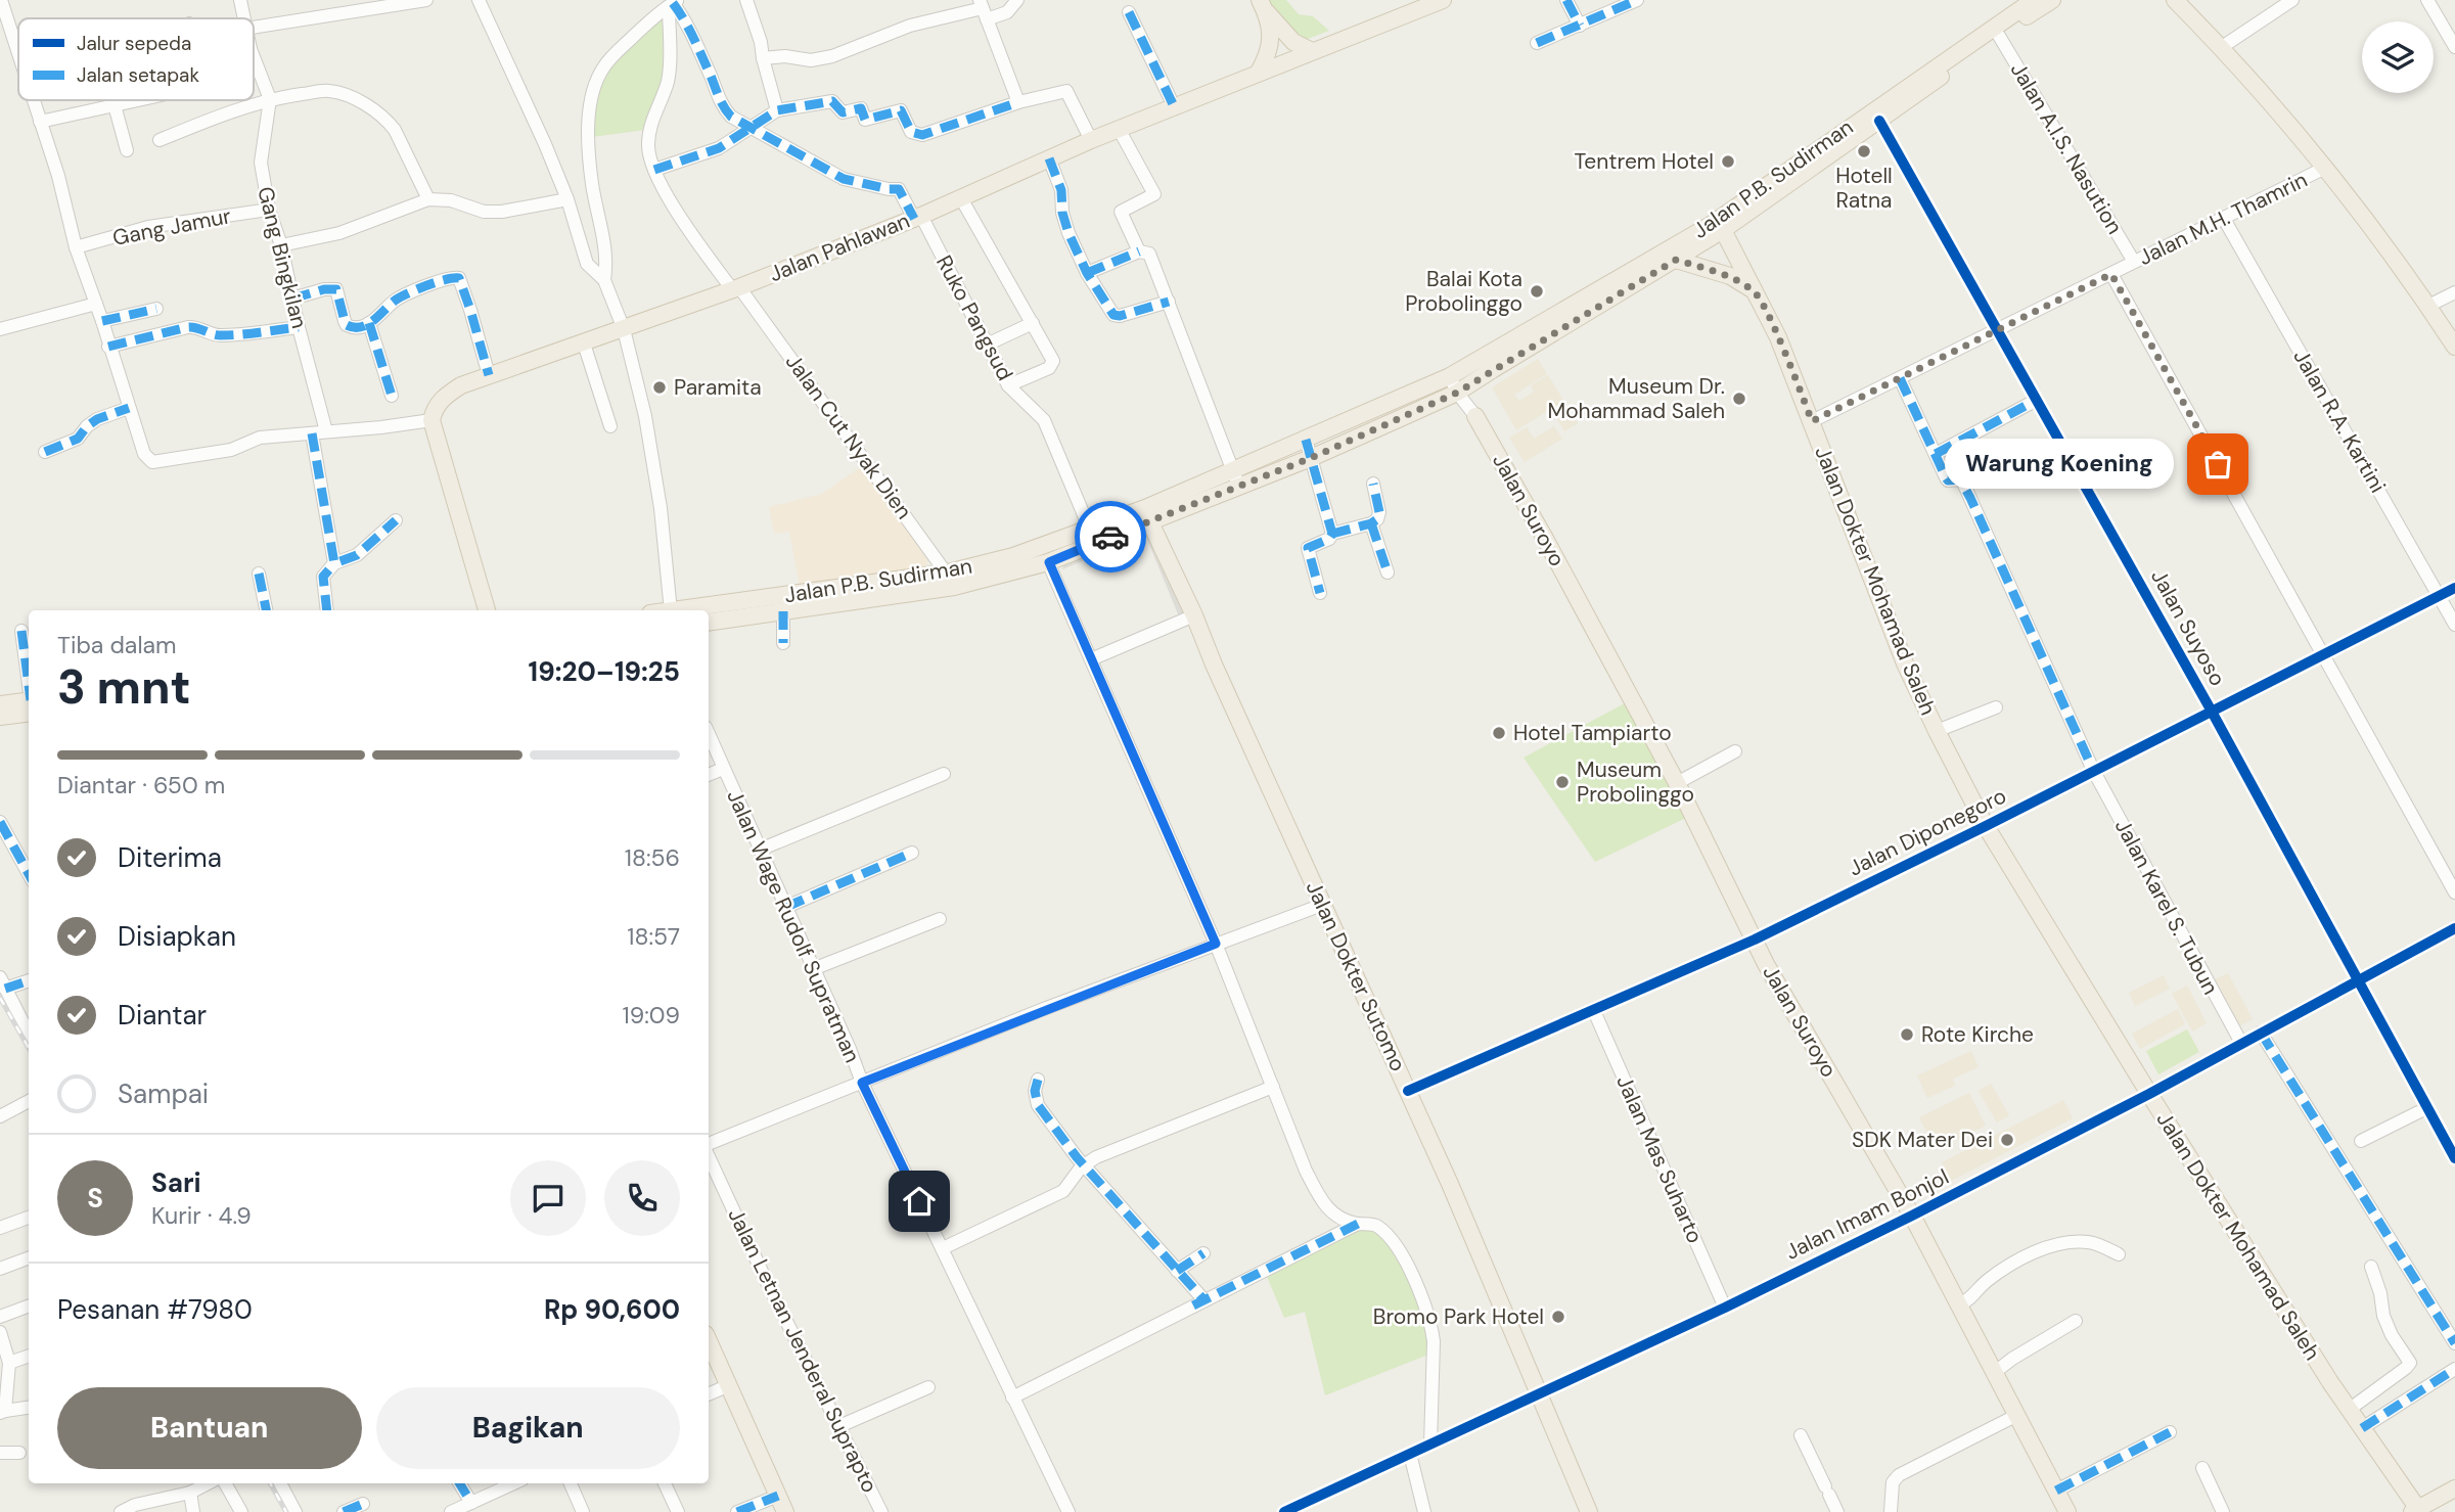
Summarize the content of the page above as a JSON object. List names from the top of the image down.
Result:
{
  "streets": {
    "main road": [
      "Jalan P.B. Sudirman",
      "Jalan Pahlawan",
      "Jalan Suroyo",
      "Jalan Dokter Mohamad Saleh",
      "Jalan Dokter Sutomo"
    ],
    "street": [
      "Jalan A.I.S. Nasution",
      "Jalan M.H. Thamrin",
      "Gang Jamur",
      "Gang Bingkilan",
      "Ruko Pangsud",
      "Jalan R.A. Kartini",
      "Jalan Cut Nyak Dien",
      "Jalan Suyoso",
      "Jalan Diponegoro",
      "Jalan Karel S. Tubun",
      "Jalan Wage Rudolf Supratman",
      "Jalan Mas Suharto",
      "Jalan Imam Bonjol",
      "Jalan Letnan Jenderal Suprapto"
    ]
  },
  "crossings": [
    ["Jalan A.I.S. Nasution", "Jalan P.B. Sudirman"],
    ["Jalan A.I.S. Nasution", "Jalan M.H. Thamrin"],
    ["Jalan P.B. Sudirman", "Ruko Pangsud"],
    ["Jalan P.B. Sudirman", "Jalan Cut Nyak Dien"],
    ["Jalan P.B. Sudirman", "Jalan Suroyo"],
    ["Jalan P.B. Sudirman", "Jalan Dokter Mohamad Saleh"],
    ["Jalan P.B. Sudirman", "Jalan Suyoso"],
    ["Jalan P.B. Sudirman", "Jalan Dokter Sutomo"],
    ["Jalan M.H. Thamrin", "Jalan R.A. Kartini"],
    ["Jalan M.H. Thamrin", "Jalan Dokter Mohamad Saleh"],
    ["Jalan M.H. Thamrin", "Jalan Suyoso"],
    ["Gang Jamur", "Gang Bingkilan"],
    ["Jalan Pahlawan", "Ruko Pangsud"],
    ["Jalan Pahlawan", "Jalan Cut Nyak Dien"],
    ["Jalan R.A. Kartini", "Jalan Diponegoro"],
    ["Jalan Suroyo", "Jalan Diponegoro"],
    ["Jalan Suroyo", "Jalan Imam Bonjol"],
    ["Jalan Dokter Mohamad Saleh", "Jalan Diponegoro"],
    ["Jalan Dokter Mohamad Saleh", "Jalan Imam Bonjol"],
    ["Jalan Suyoso", "Jalan Diponegoro"],
    ["Jalan Suyoso", "Jalan Imam Bonjol"],
    ["Jalan Diponegoro", "Jalan Karel S. Tubun"],
    ["Jalan Diponegoro", "Jalan Dokter Sutomo"],
    ["Jalan Diponegoro", "Jalan Mas Suharto"],
    ["Jalan Karel S. Tubun", "Jalan Imam Bonjol"],
    ["Jalan Dokter Sutomo", "Jalan Imam Bonjol"],
    ["Jalan Mas Suharto", "Jalan Imam Bonjol"]
  ],
  "places": [
    "Hotell Ratna",
    "Tentrem Hotel",
    "Balai Kota Probolinggo",
    "Paramita",
    "Museum Dr. Mohammad Saleh",
    "Warung Koening",
    "Hotel Tampiarto",
    "Museum Probolinggo",
    "Rote Kirche",
    "SDK Mater Dei",
    "Bromo Park Hotel"
  ],
  "legend": ["Jalur sepeda", "Jalan setapak"],
  "page": {
    "bubble": "Warung Koening",
    "heading": ["3 mnt", "Tiba dalam", "19:20–19:25"],
    "panel": [
      "Sari",
      "Kurir · 4.9",
      "Pesanan #7980",
      "Rp 90,600"
    ],
    "bar": "Diantar · 650 m",
    "list": [
      ["Diterima", "18:56"],
      ["Disiapkan", "18:57"],
      ["Diantar", "19:09"],
      "Sampai"
    ],
    "round": "S",
    "buttons": ["Bantuan", "Bagikan"]
  }
}
